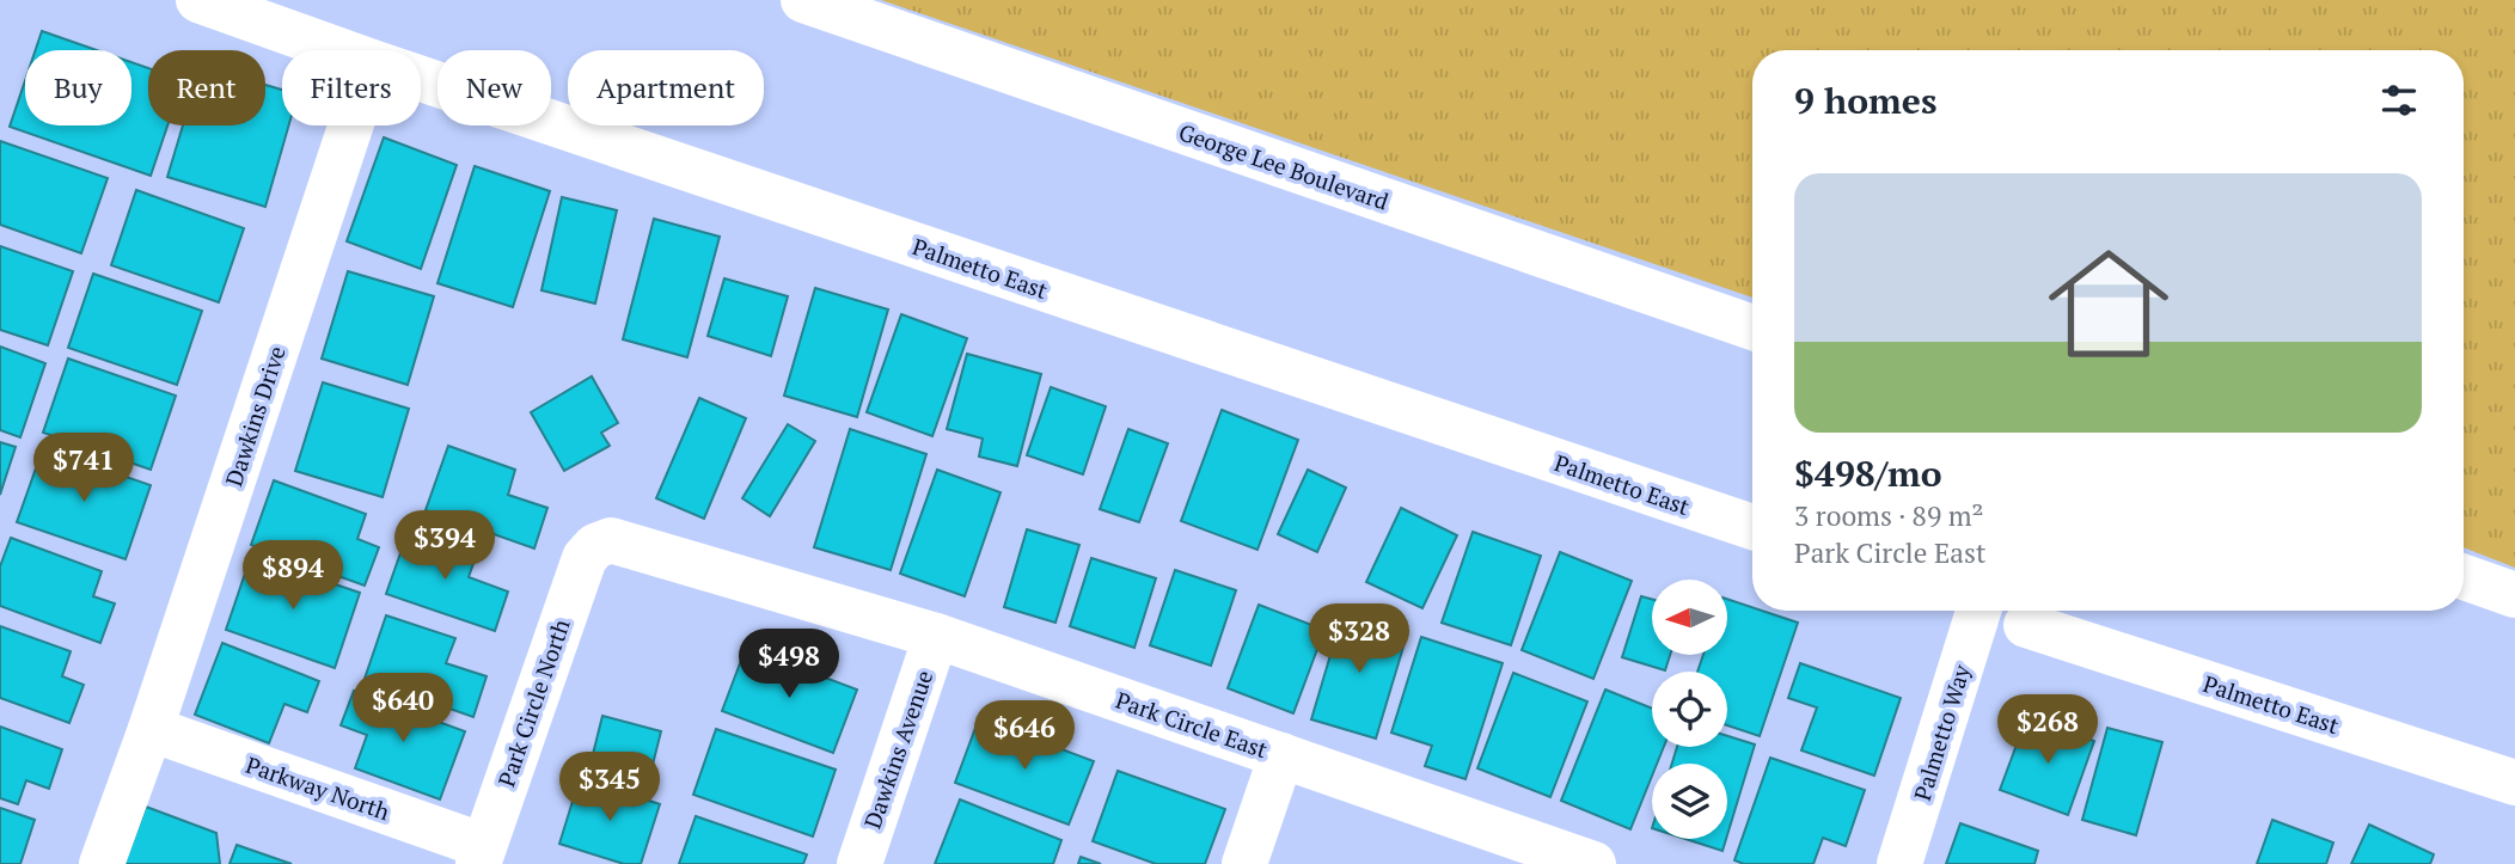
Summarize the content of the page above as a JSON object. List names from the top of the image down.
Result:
{
  "streets": {
    "street": [
      "George Lee Boulevard",
      "Palmetto East",
      "Dawkins Drive",
      "Park Circle North",
      "Park Circle East",
      "Palmetto Way",
      "Dawkins Avenue",
      "Parkway North"
    ]
  },
  "crossings": [
    ["Dawkins Drive", "Parkway North"],
    ["Park Circle North", "Park Circle East"],
    ["Park Circle North", "Parkway North"],
    ["Park Circle East", "Dawkins Avenue"]
  ],
  "north": "left",
  "page": {
    "chip": [
      "Buy",
      "Rent",
      "Filters",
      "New",
      "Apartment"
    ],
    "heading": "9 homes",
    "list": [
      {
        "name": "$498/mo",
        "note": "3 rooms · 89 m² · Park Circle East"
      }
    ],
    "price": [
      "$741",
      "$394",
      "$894",
      "$328",
      "$498",
      "$640",
      "$268",
      "$646",
      "$345"
    ]
  }
}
